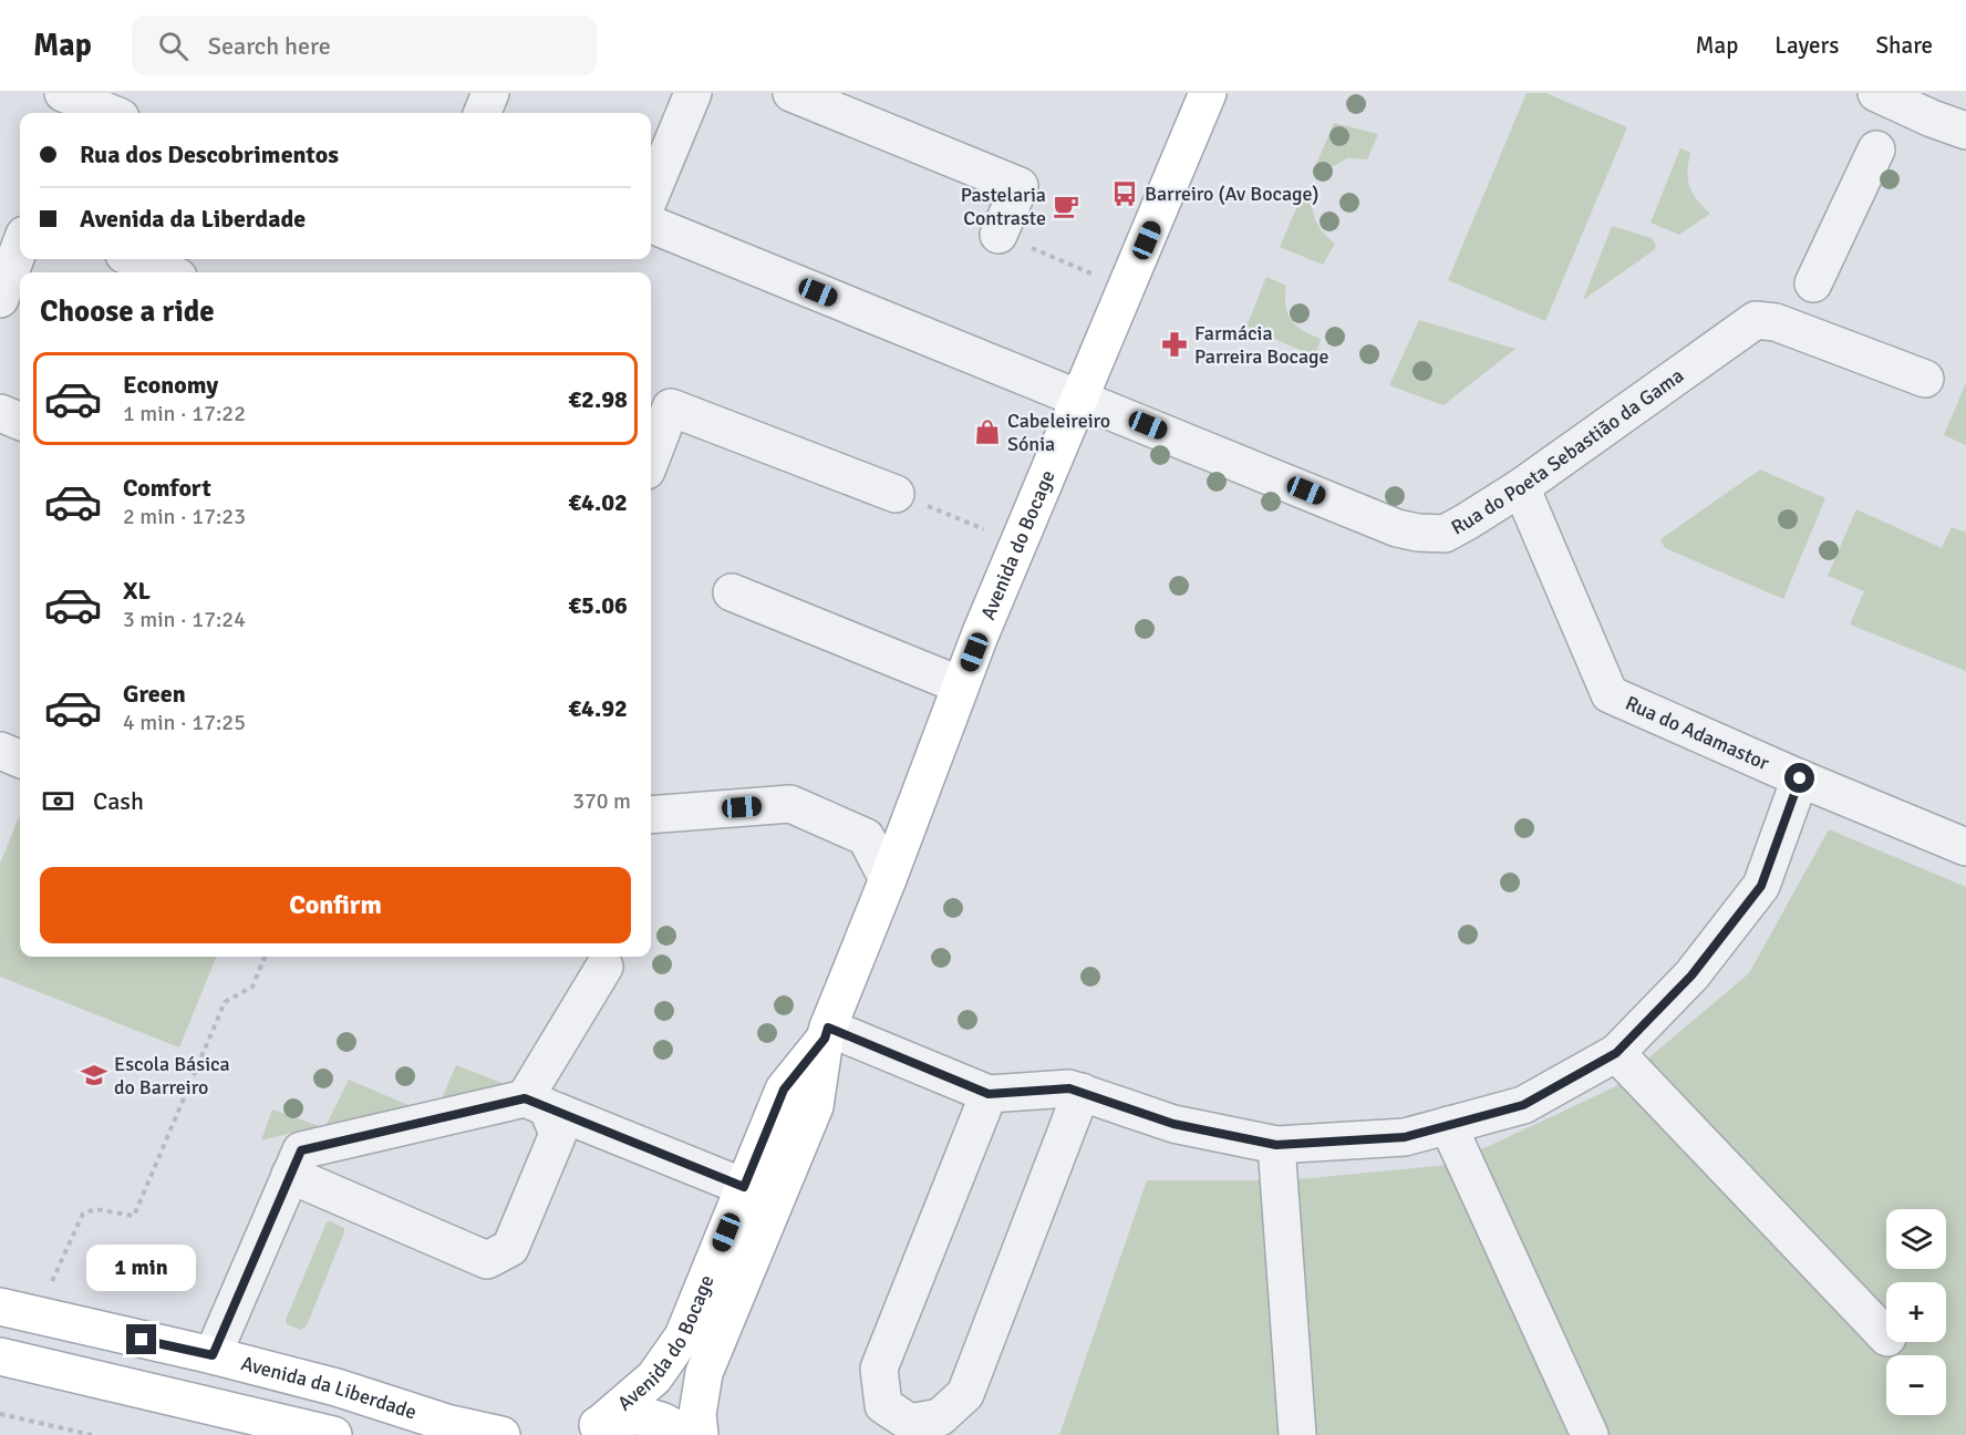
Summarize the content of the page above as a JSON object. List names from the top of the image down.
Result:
{
  "streets": {
    "main road": ["Avenida do Bocage", "Avenida da Liberdade"],
    "street": ["Rua do Poeta Sebastião da Gama", "Rua do Adamastor"]
  },
  "crossings": [
    ["Rua do Poeta Sebastião da Gama", "Avenida do Bocage"],
    ["Rua do Poeta Sebastião da Gama", "Rua do Adamastor"]
  ],
  "places": {
    "bus stop": ["Barreiro (Av Bocage)"],
    "cafe": ["Pastelaria Contraste"],
    "pharmacy": ["Farmácia Parreira Bocage"],
    "shop": ["Cabeleireiro Sónia"],
    "school or university": ["Escola Básica do Barreiro"]
  },
  "page": {
    "header": "Map",
    "search": "Search here",
    "nav": ["Map", "Layers", "Share"],
    "banner": ["Rua dos Descobrimentos", "Avenida da Liberdade"],
    "heading": "Choose a ride",
    "list": [
      {
        "name": "Economy",
        "note": "1 min · 17:22",
        "value": "€2.98"
      },
      {
        "name": "Comfort",
        "note": "2 min · 17:23",
        "value": "€4.02"
      },
      {
        "name": "XL",
        "note": "3 min · 17:24",
        "value": "€5.06"
      },
      {
        "name": "Green",
        "note": "4 min · 17:25",
        "value": "€4.92"
      }
    ],
    "pay": ["Cash", "370 m"],
    "buttons": "Confirm",
    "map_buttons": ["+", "−"],
    "bubble": "1 min"
  }
}
